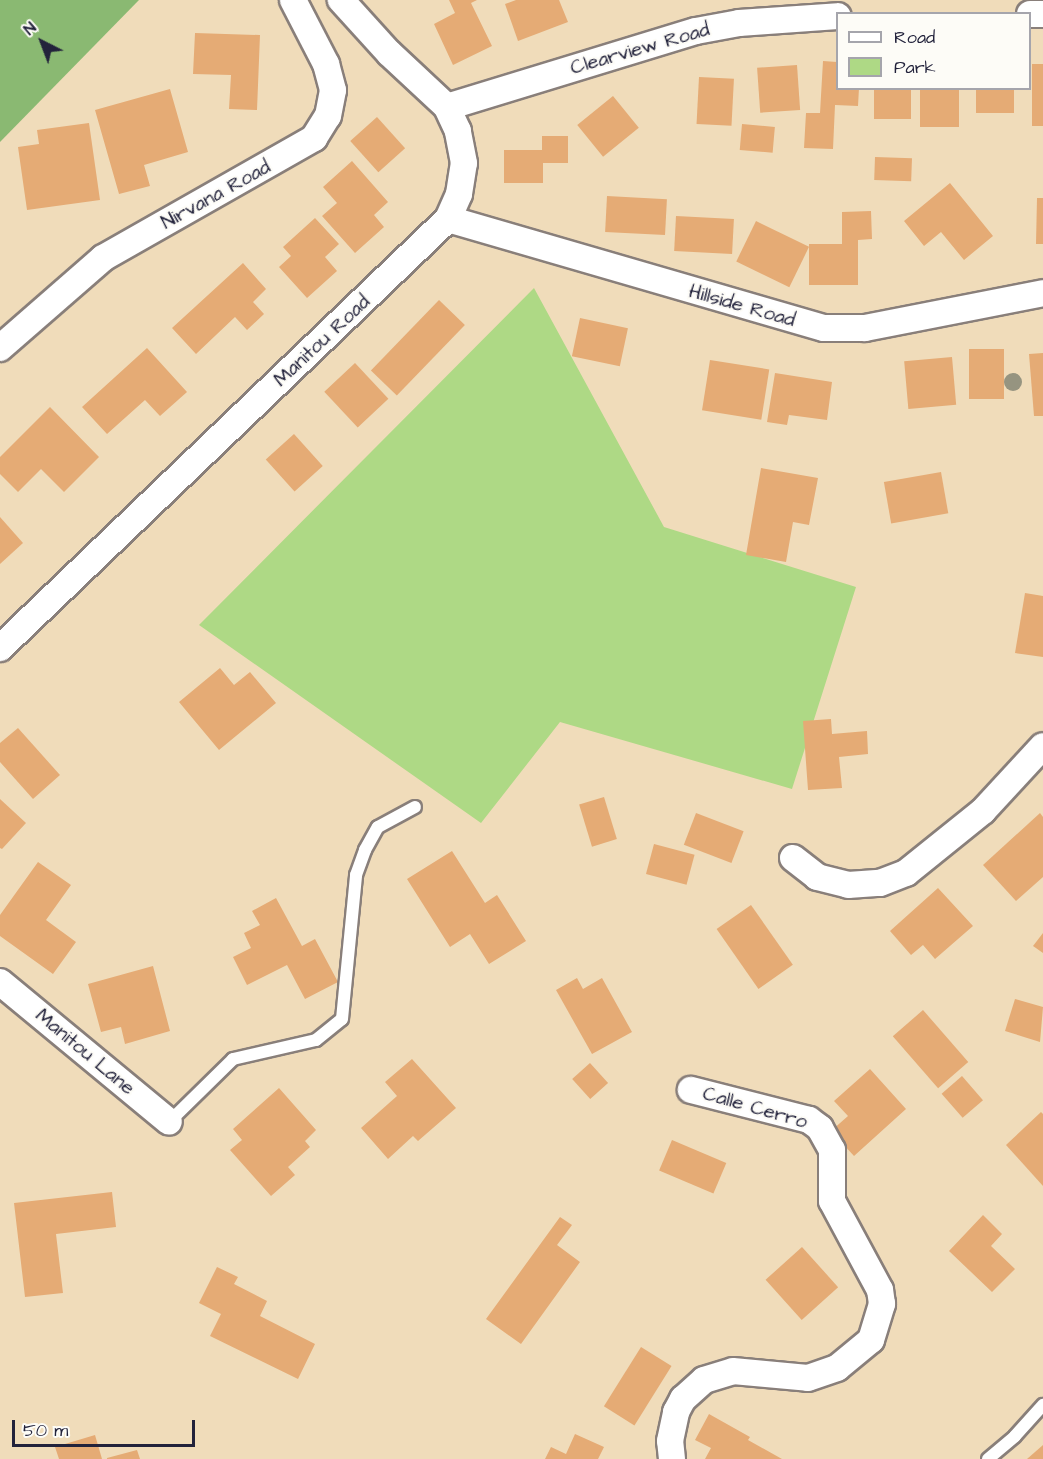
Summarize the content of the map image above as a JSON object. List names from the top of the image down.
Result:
{
  "streets": {
    "street": [
      "Clearview Road",
      "Nirvana Road",
      "Hillside Road",
      "Manitou Road",
      "Manitou Lane",
      "Calle Cerro"
    ]
  },
  "crossings": [
    ["Clearview Road", "Manitou Road"],
    ["Hillside Road", "Manitou Road"]
  ],
  "legend": ["Road", "Park"],
  "scale_bar": "50 m",
  "north": "top left"
}
